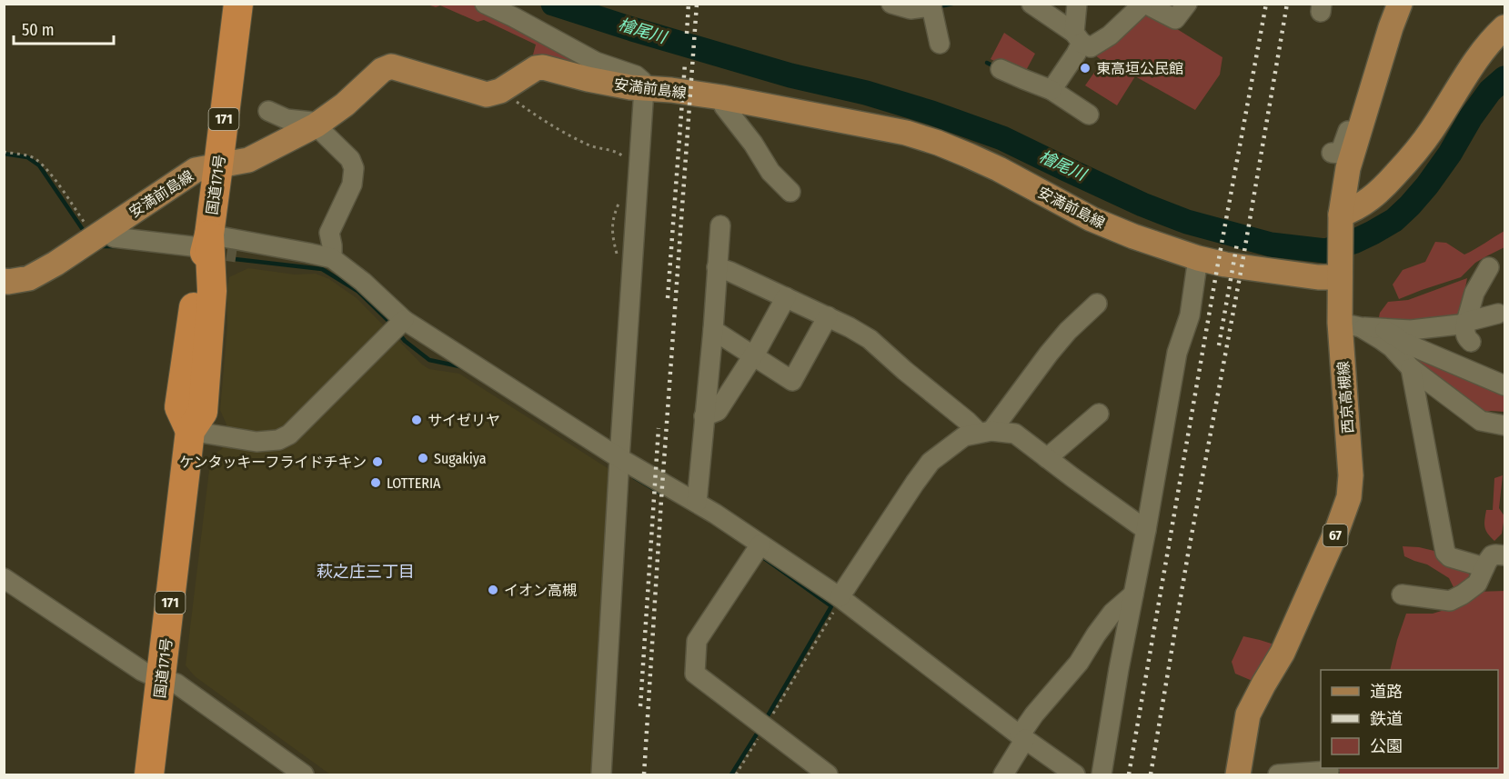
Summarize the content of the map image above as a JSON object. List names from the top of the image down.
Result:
{
  "streets": {
    "highway": ["171", "国道171号"],
    "main road": ["安満前島線", "西京高槻線", "67"]
  },
  "crossings": [
    ["安満前島線", "国道171号"],
    ["安満前島線", "西京高槻線"]
  ],
  "districts": ["萩之庄三丁目"],
  "water": ["檜尾川"],
  "places": [
    "東高垣公民館",
    "サイゼリヤ",
    "Sugakiya",
    "ケンタッキーフライドチキン",
    "LOTTERIA",
    "イオン高槻"
  ],
  "legend": ["道路", "鉄道", "公園"],
  "scale_bar": "50 m"
}
